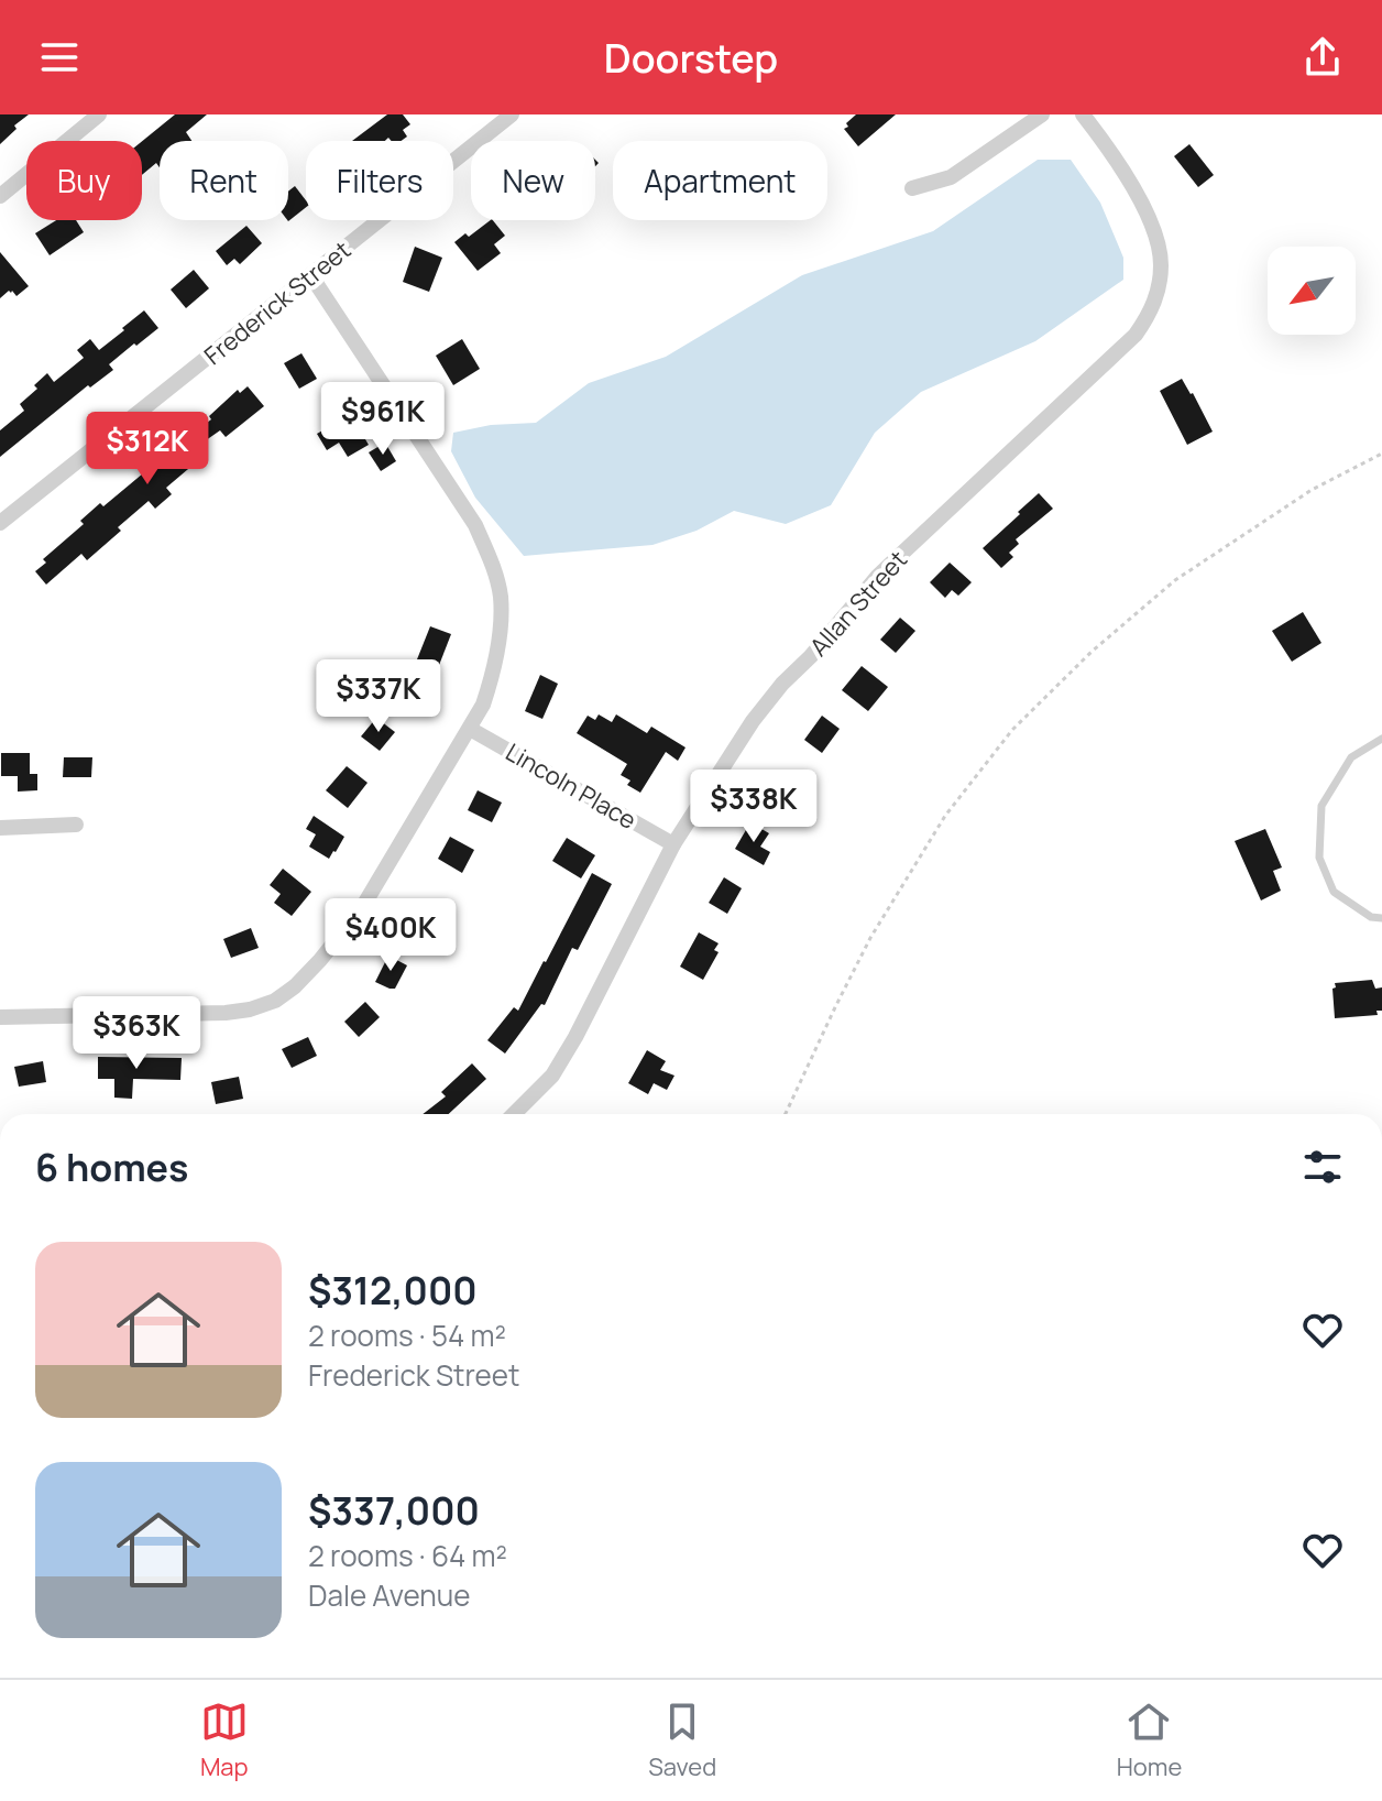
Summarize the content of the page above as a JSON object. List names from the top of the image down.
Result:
{
  "streets": {
    "street": ["Frederick Street", "Allan Street", "Lincoln Place"]
  },
  "crossings": [
    ["Allan Street", "Lincoln Place"]
  ],
  "north": "bottom left",
  "page": {
    "header": "Doorstep",
    "chip": [
      "Buy",
      "Rent",
      "Filters",
      "New",
      "Apartment"
    ],
    "price": [
      "$961K",
      "$312K",
      "$337K",
      "$338K",
      "$400K",
      "$363K"
    ],
    "heading": "6 homes",
    "list": [
      {
        "name": "$312,000",
        "note": "2 rooms · 54 m² · Frederick Street"
      },
      {
        "name": "$337,000",
        "note": "2 rooms · 64 m² · Dale Avenue"
      }
    ],
    "tabs": ["Map", "Saved", "Home"]
  }
}
